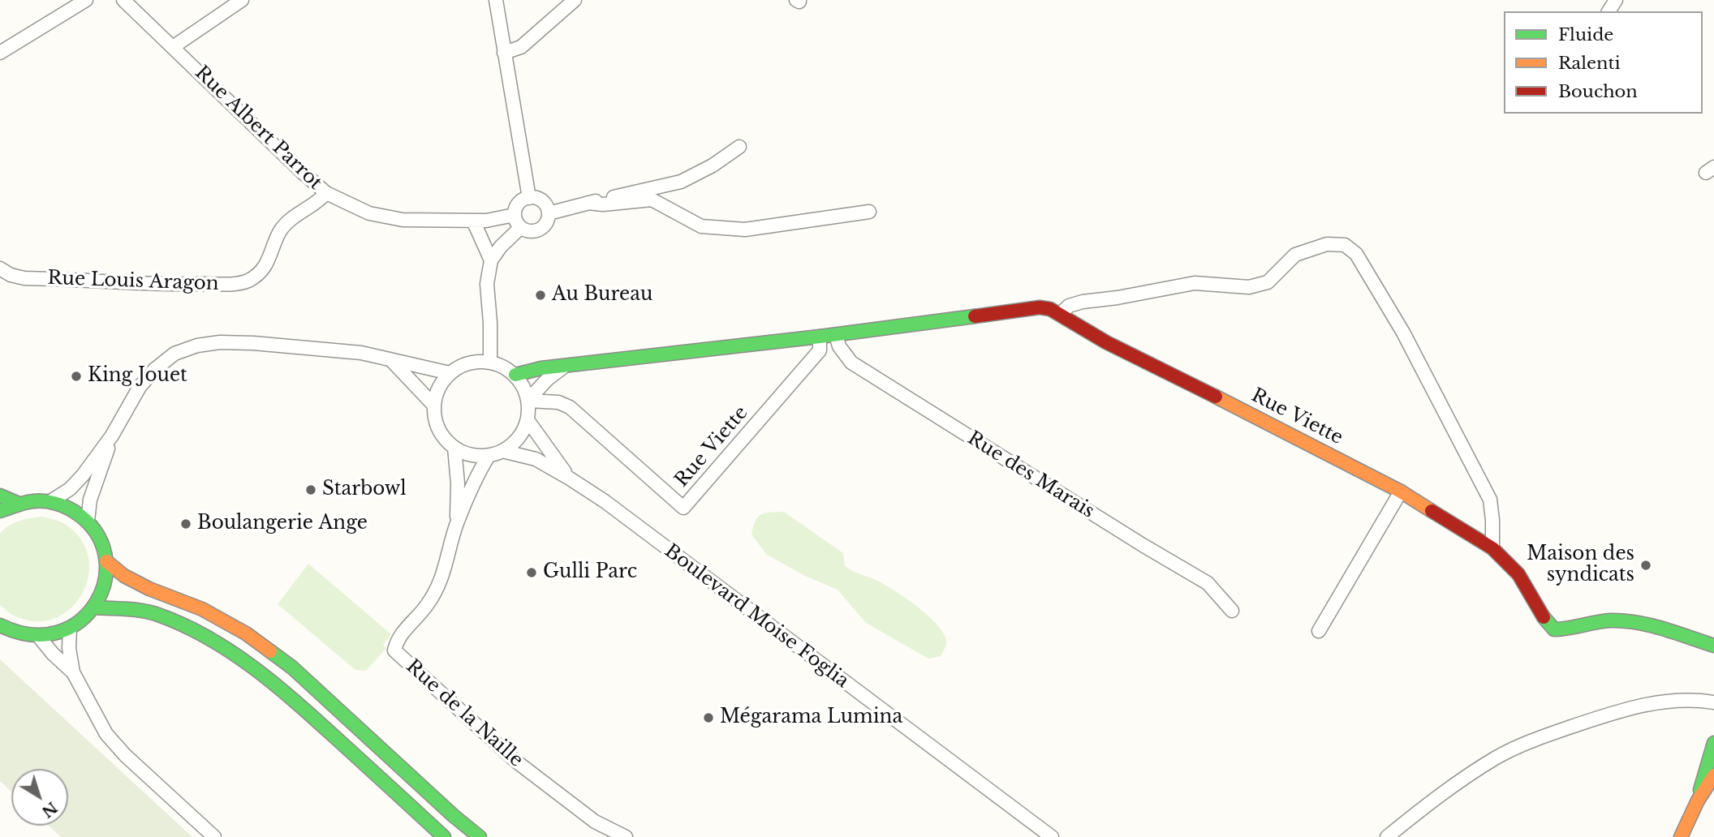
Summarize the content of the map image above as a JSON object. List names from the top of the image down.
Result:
{
  "streets": {
    "street": [
      "Rue Albert Parrot",
      "Rue Louis Aragon",
      "Rue Viette",
      "Rue des Marais",
      "Boulevard Moise Foglia",
      "Rue de la Naille"
    ]
  },
  "crossings": [
    ["Rue Albert Parrot", "Rue Louis Aragon"],
    ["Rue Viette", "Rue des Marais"],
    ["Rue Viette", "Boulevard Moise Foglia"]
  ],
  "places": [
    "Au Bureau",
    "King Jouet",
    "Starbowl",
    "Boulangerie Ange",
    "Maison des syndicats",
    "Gulli Parc",
    "Mégarama Lumina"
  ],
  "legend": ["Fluide", "Ralenti", "Bouchon"],
  "north": "bottom right"
}
